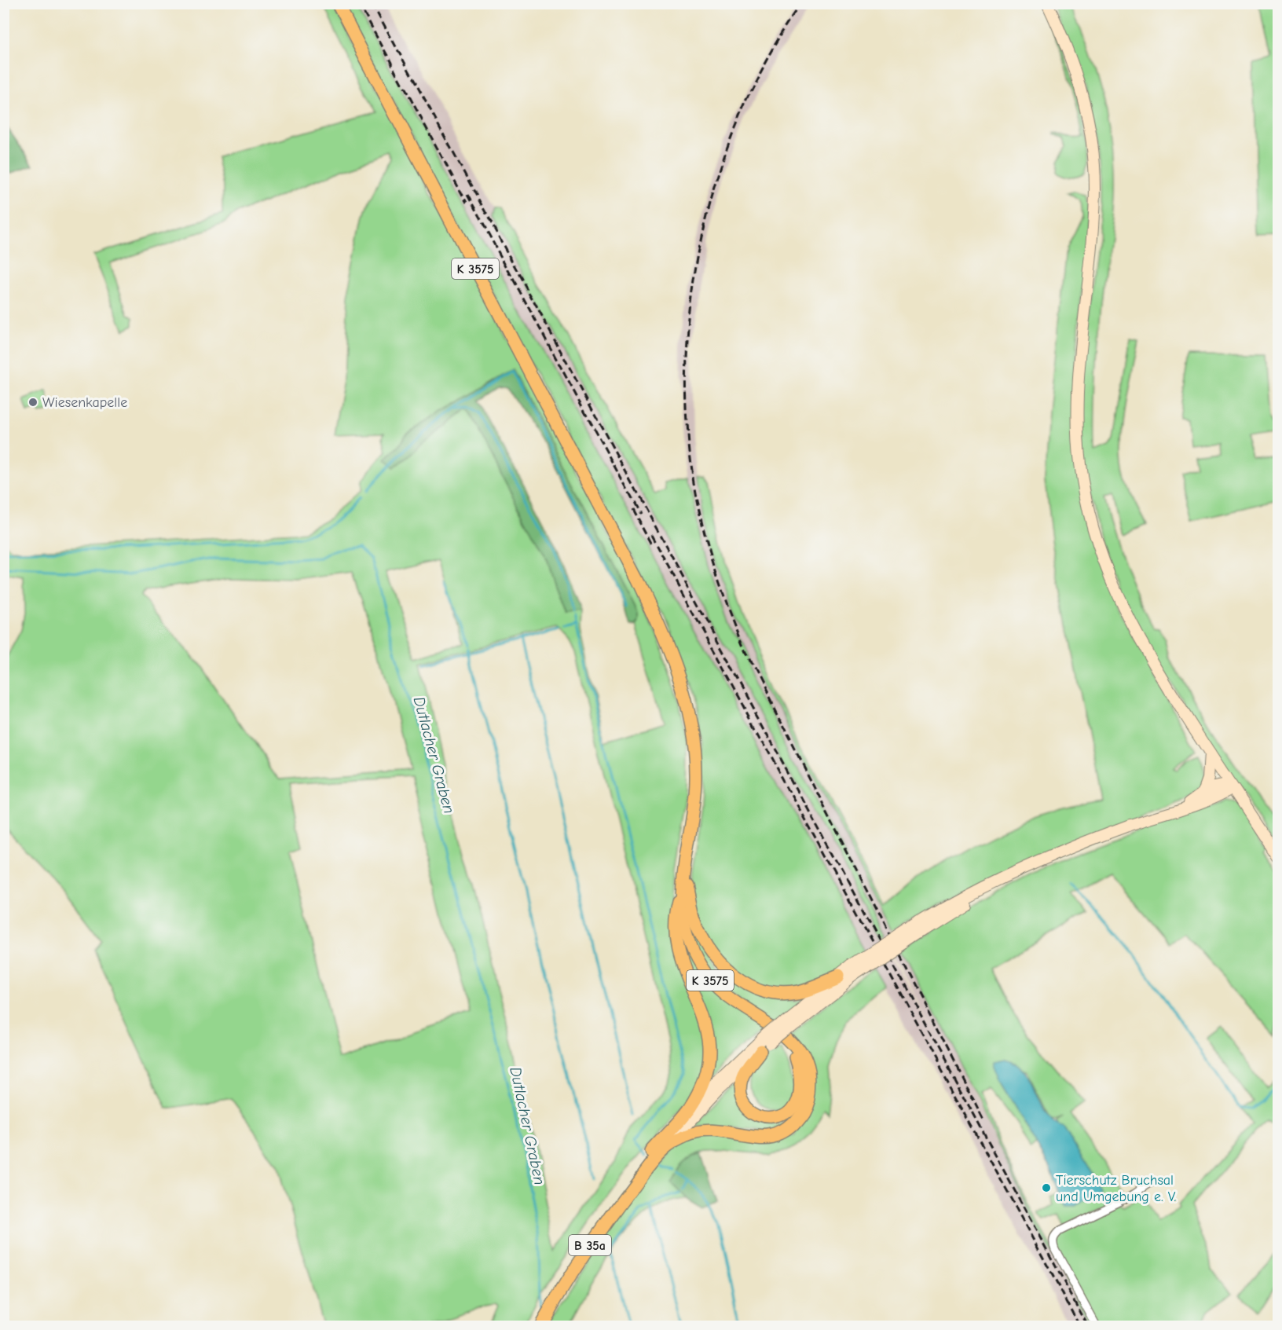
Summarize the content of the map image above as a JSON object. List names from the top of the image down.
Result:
{
  "streets": {
    "main road": ["K 3575", "B 35a"]
  },
  "water": ["Dutlacher Graben"],
  "places": ["Wiesenkapelle", "Tierschutz Bruchsal und Umgebung e. V."]
}
